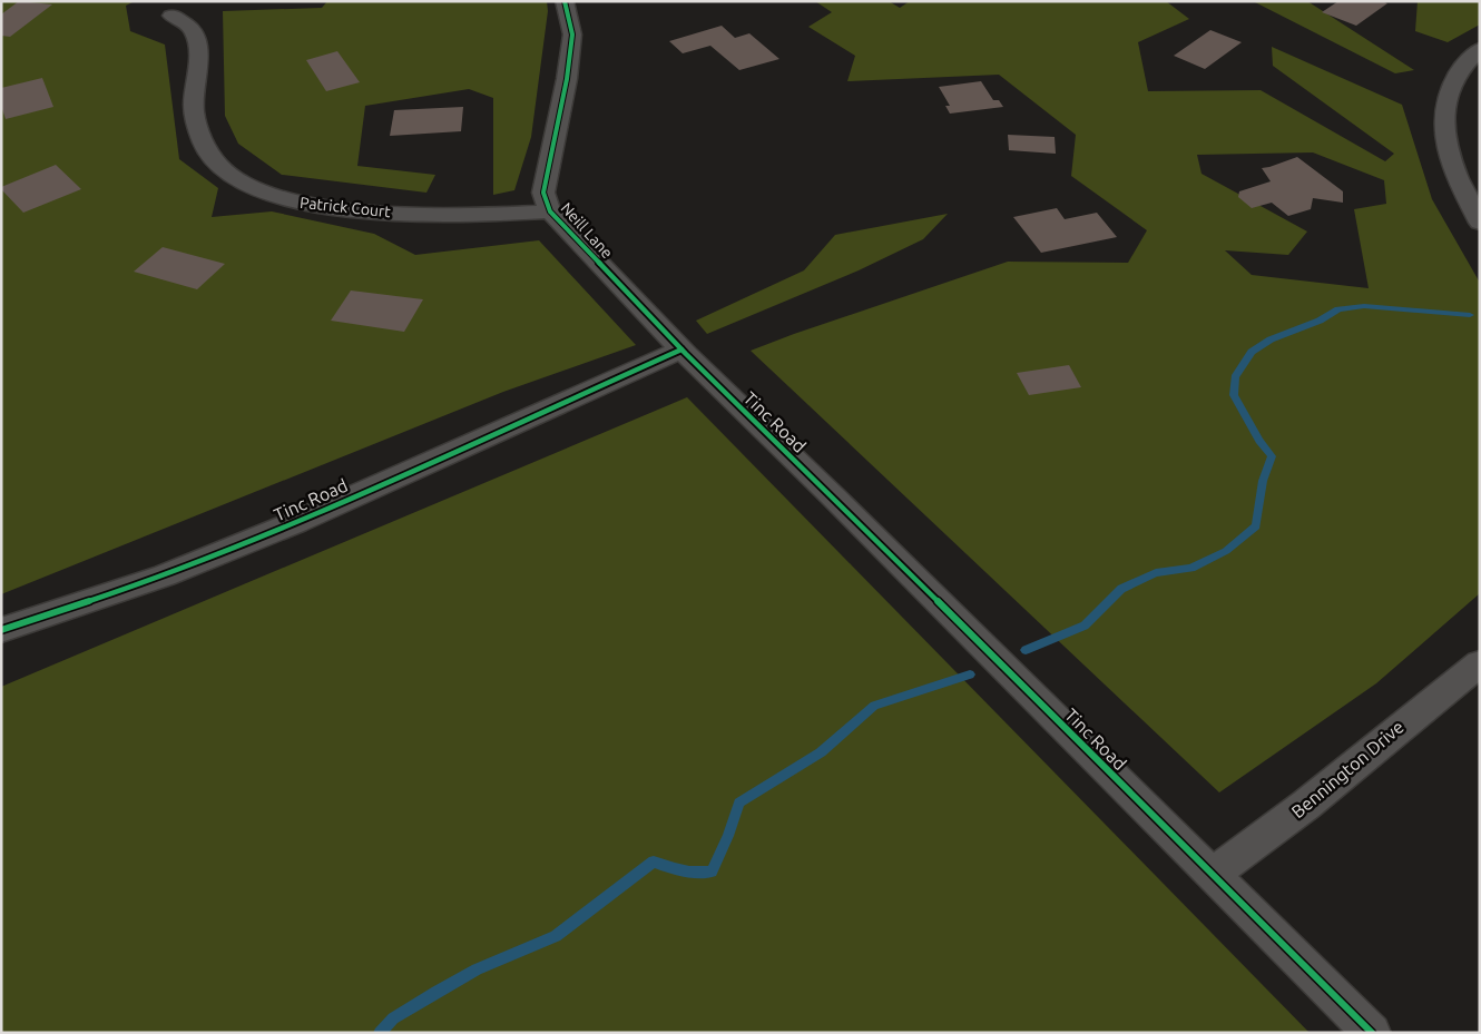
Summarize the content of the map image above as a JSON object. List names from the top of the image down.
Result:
{
  "streets": {
    "street": [
      "Patrick Court",
      "Neill Lane",
      "Tinc Road",
      "Bennington Drive"
    ]
  },
  "crossings": [
    ["Patrick Court", "Neill Lane"],
    ["Neill Lane", "Tinc Road"],
    ["Tinc Road", "Bennington Drive"]
  ]
}
